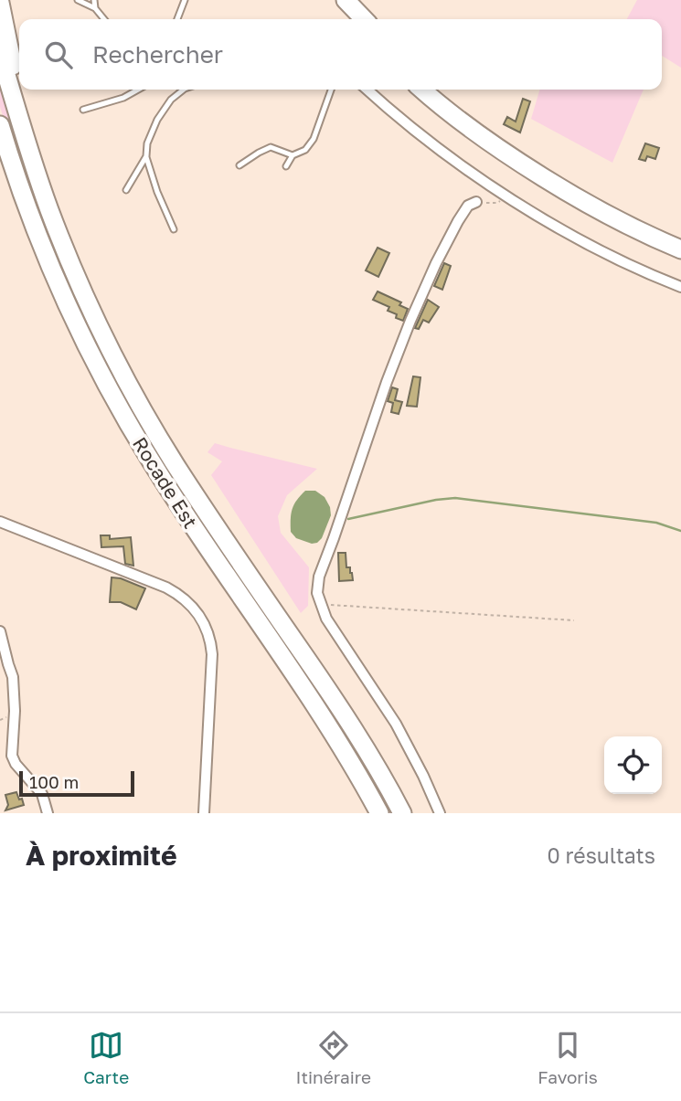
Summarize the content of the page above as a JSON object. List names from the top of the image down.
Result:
{
  "streets": {
    "highway": ["Rocade Est"]
  },
  "scale_bar": "100 m",
  "page": {
    "search": "Rechercher",
    "scale": "100 m",
    "heading": ["À proximité", "0 résultats"],
    "nav": ["Carte", "Itinéraire", "Favoris"]
  }
}
